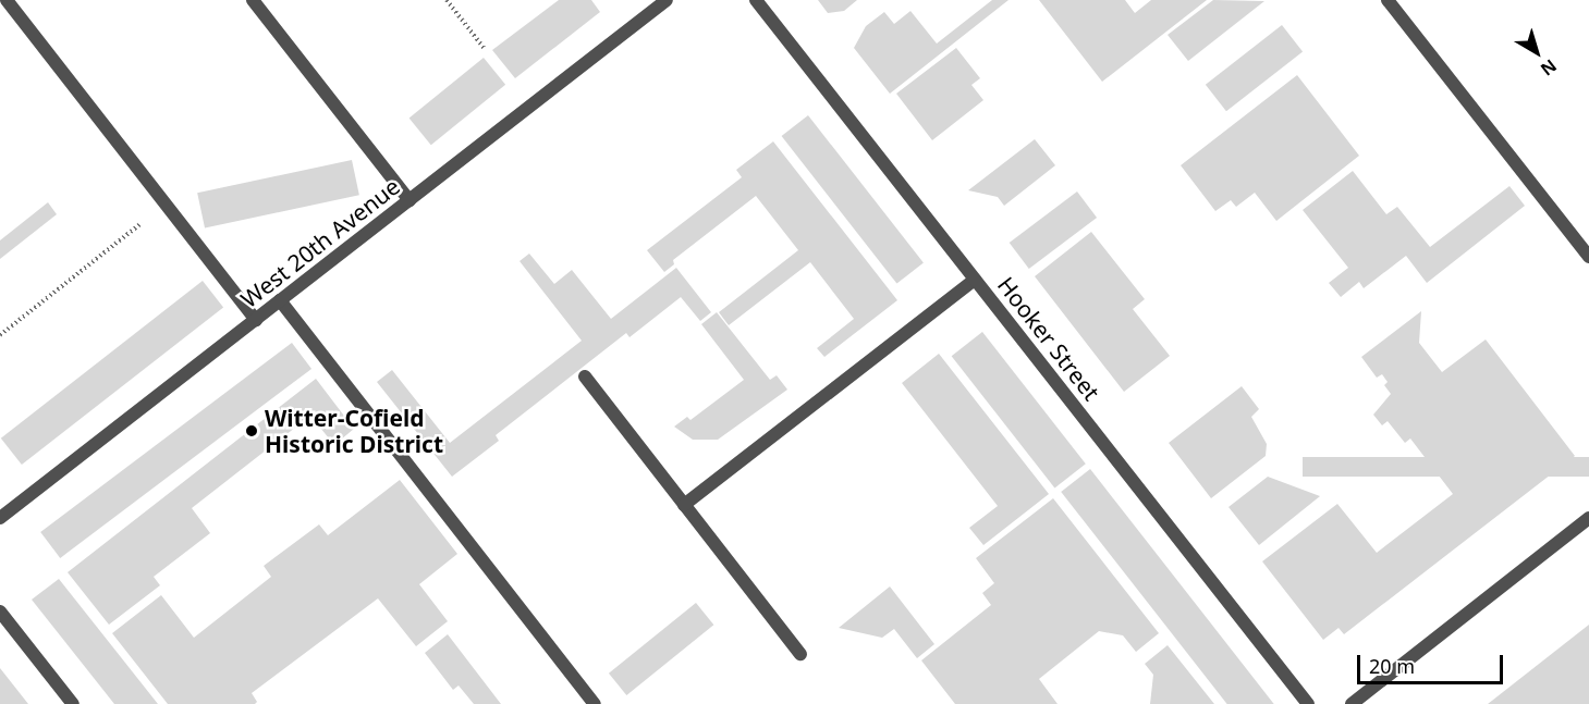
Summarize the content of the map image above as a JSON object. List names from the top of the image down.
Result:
{
  "streets": {
    "street": ["West 20th Avenue", "Hooker Street"]
  },
  "places": ["Witter-Cofield Historic District"],
  "scale_bar": "20 m",
  "north": "bottom right"
}
